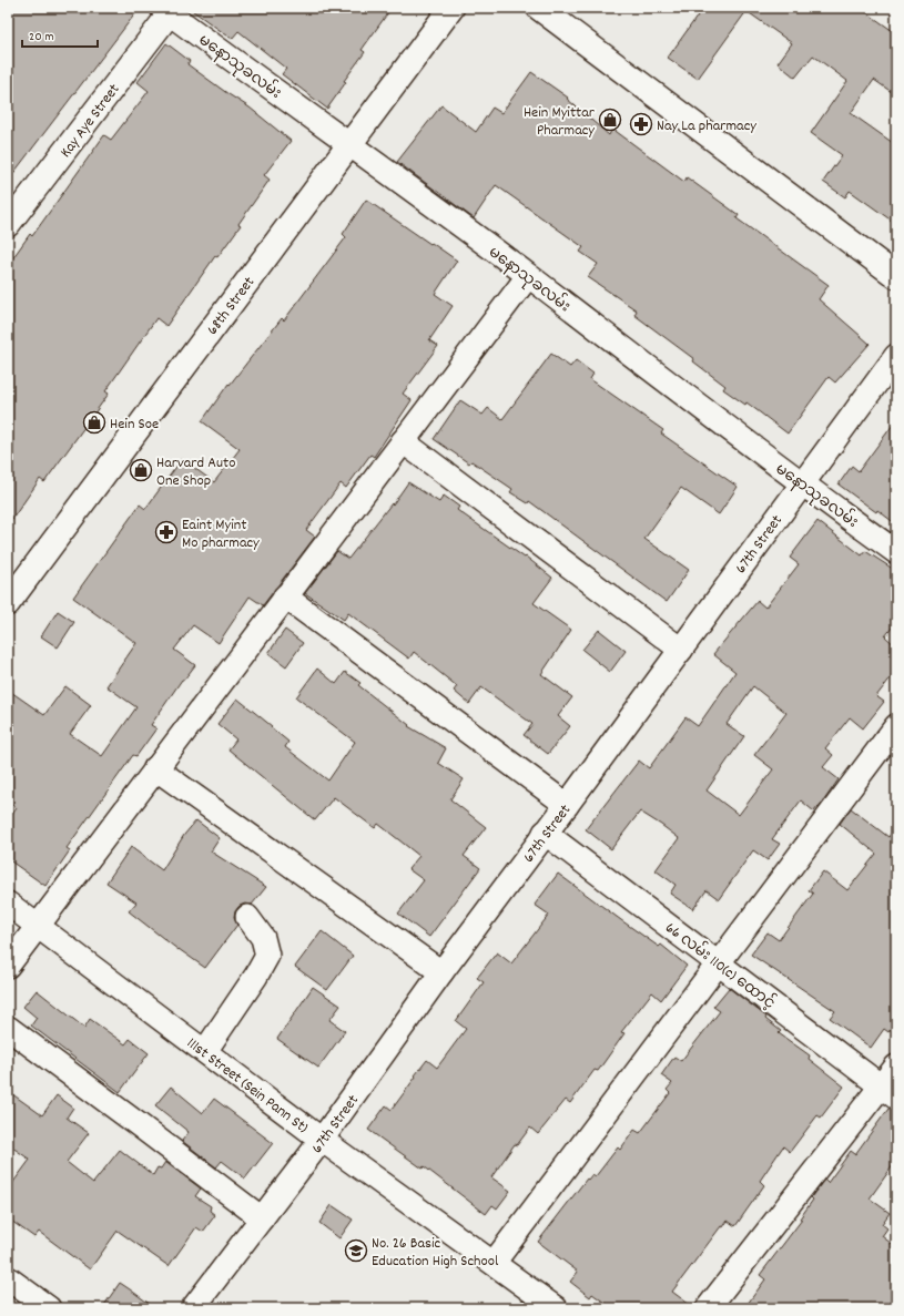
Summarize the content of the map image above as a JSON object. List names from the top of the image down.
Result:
{
  "streets": {
    "main road": ["68th Street"],
    "street": [
      "မနောသုခလမ်း",
      "Kay Aye Street",
      "67th Street",
      "66 လမ်း 110(c) ထောင့်",
      "111st Street (Sein Pann St)"
    ]
  },
  "crossings": [
    ["မနောသုခလမ်း", "Kay Aye Street"],
    ["မနောသုခလမ်း", "68th Street"],
    ["မနောသုခလမ်း", "67th Street"],
    ["67th Street", "66 လမ်း 110(c) ထောင့်"],
    ["67th Street", "111st Street (Sein Pann St)"]
  ],
  "places": {
    "shop": ["Hein Myittar Pharmacy", "Hein Soe", "Harvard Auto One Shop"],
    "pharmacy": ["Nay La pharmacy", "Eaint Myint Mo pharmacy"],
    "school or university": ["No. 26 Basic Education High School"]
  },
  "scale_bar": "20 m"
}
